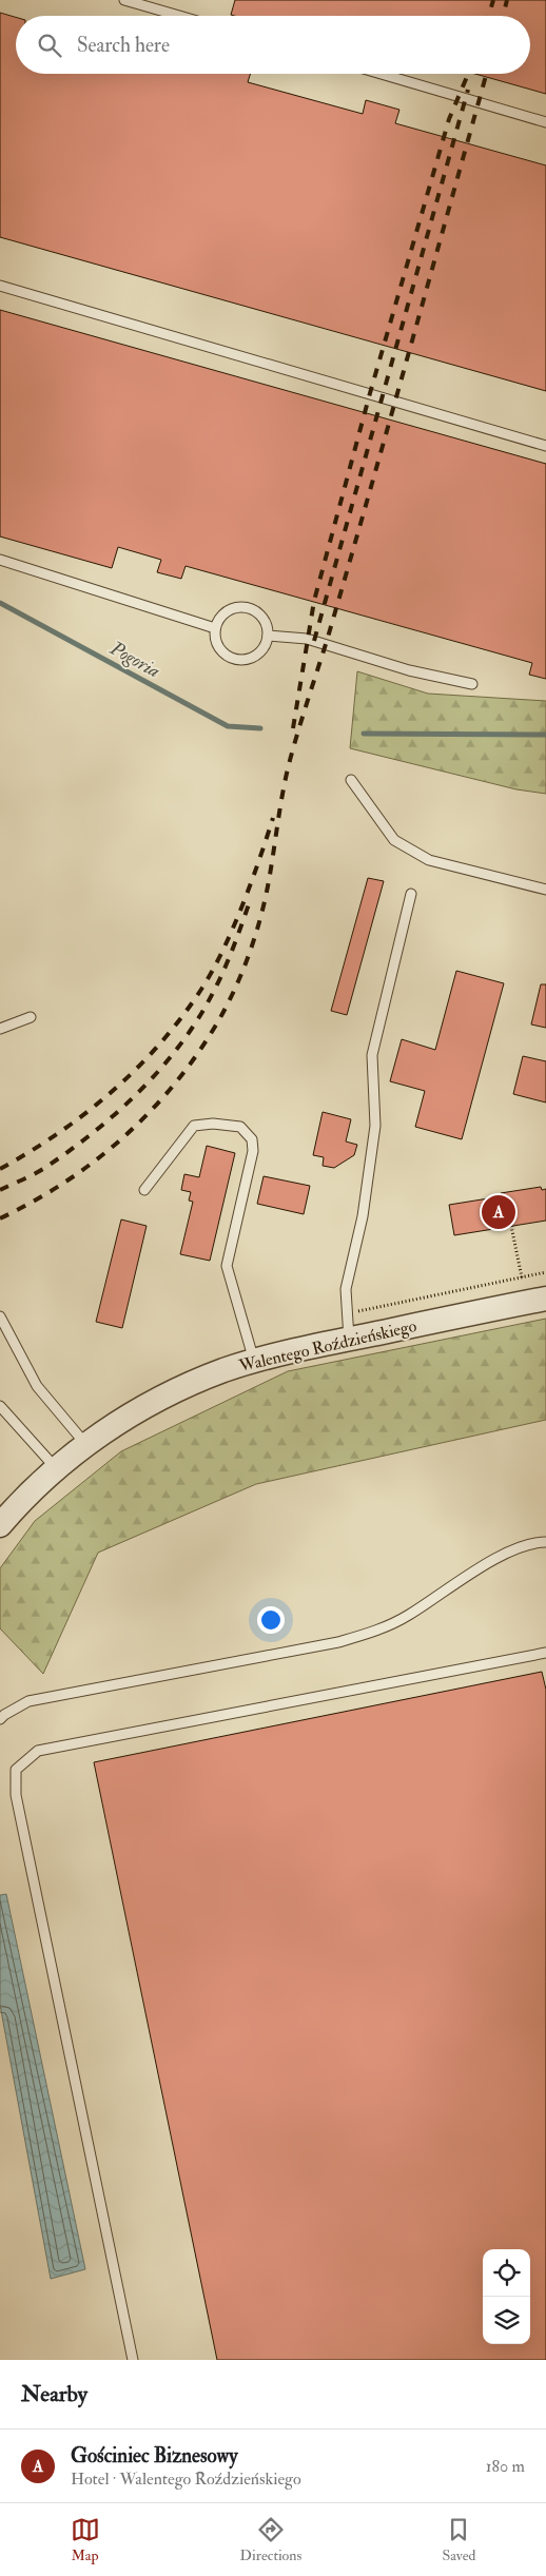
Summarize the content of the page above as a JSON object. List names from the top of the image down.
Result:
{
  "streets": {
    "street": ["Walentego Roździeńskiego"]
  },
  "water": ["Pogoria"],
  "page": {
    "search": "Search here",
    "pins": "A",
    "heading": "Nearby",
    "list": [
      {
        "mark": "A",
        "name": "Gościniec Biznesowy",
        "note": "Hotel · Walentego Roździeńskiego",
        "value": "180 m"
      }
    ],
    "nav": ["Map", "Directions", "Saved"]
  }
}
